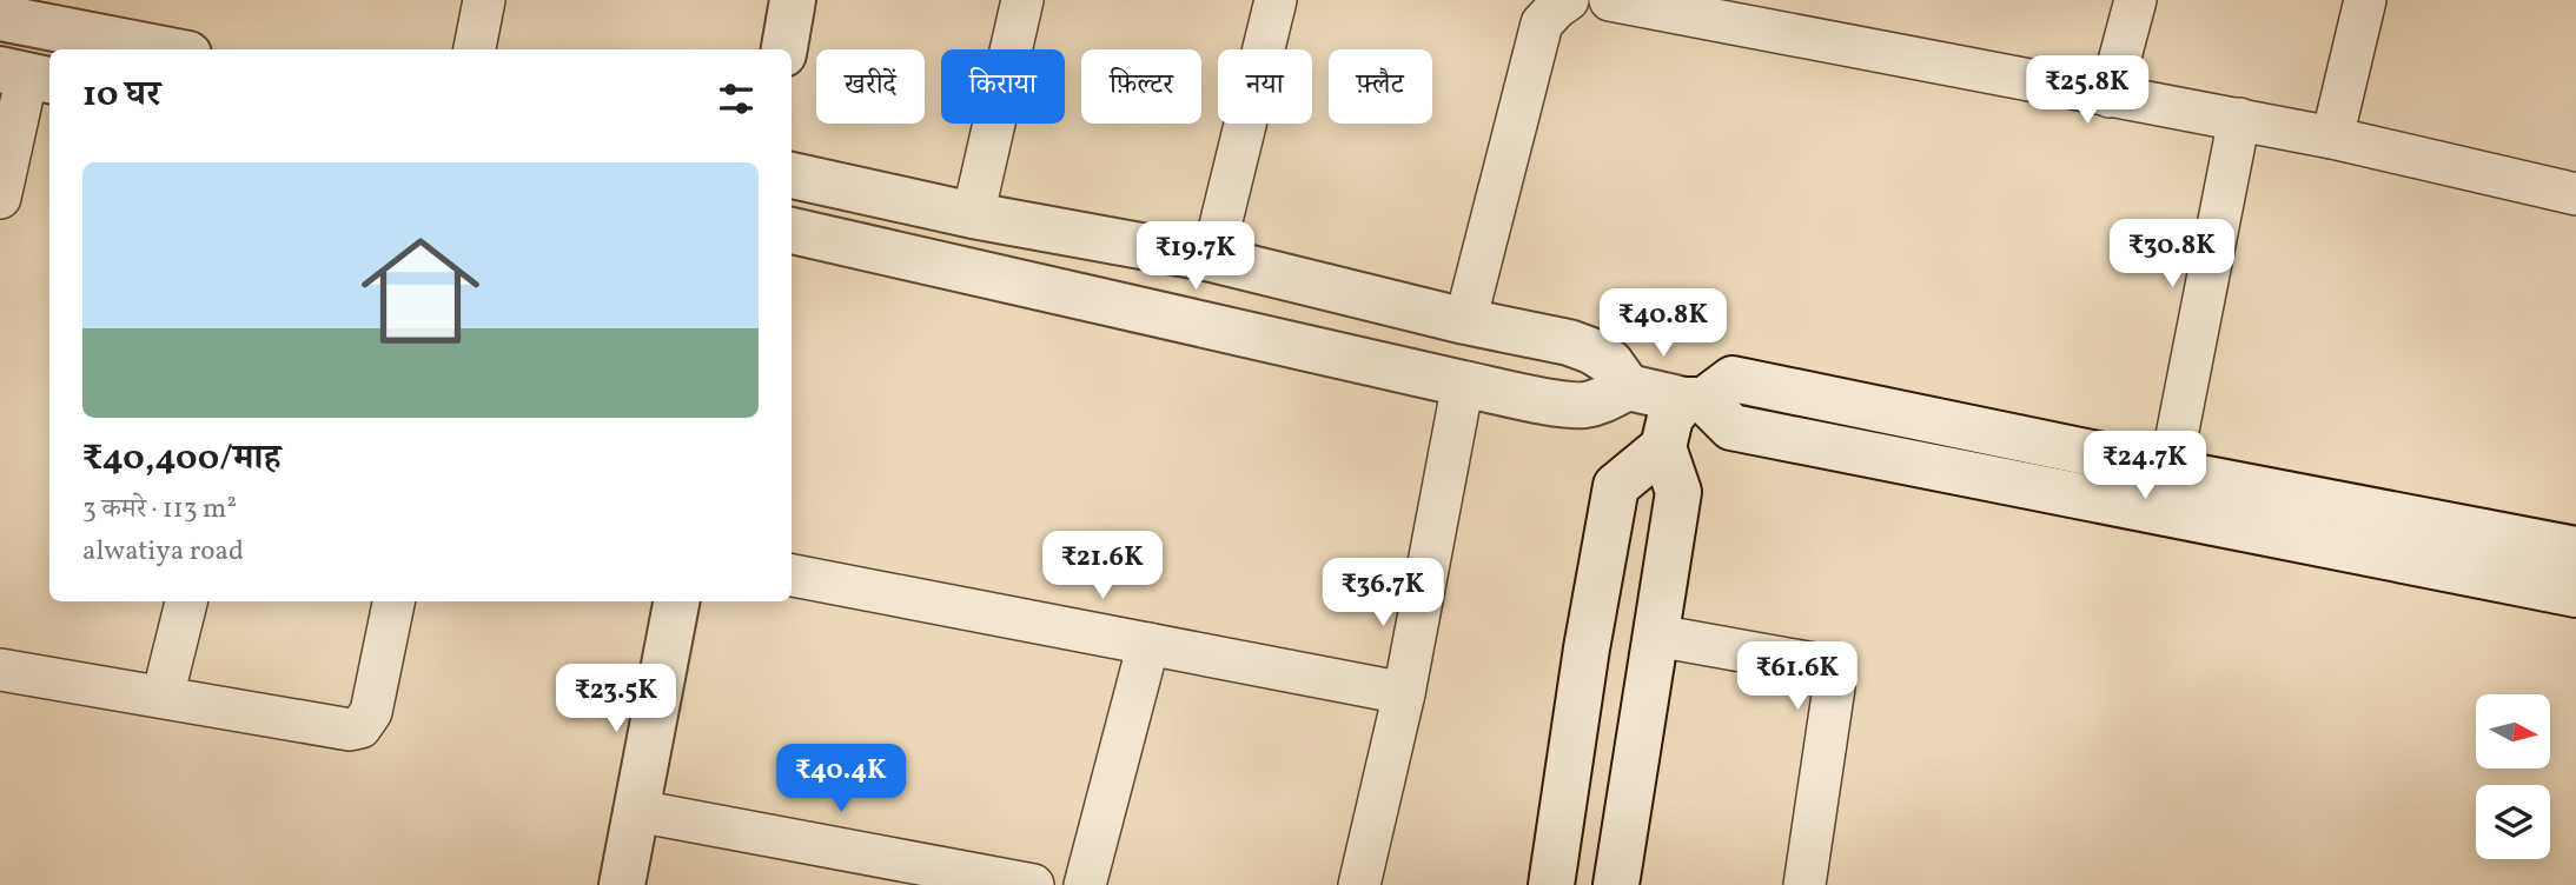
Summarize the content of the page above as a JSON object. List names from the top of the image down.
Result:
{
  "north": "right",
  "page": {
    "chip": [
      "खरीदें",
      "किराया",
      "फ़िल्टर",
      "नया",
      "फ़्लैट"
    ],
    "heading": "10 घर",
    "price": [
      "₹25.8K",
      "₹30.8K",
      "₹19.7K",
      "₹40.8K",
      "₹24.7K",
      "₹21.6K",
      "₹36.7K",
      "₹61.6K",
      "₹23.5K",
      "₹40.4K"
    ],
    "list": [
      {
        "name": "₹40,400/माह",
        "note": "3 कमरे · 113 m² · alwatiya road"
      }
    ]
  }
}
